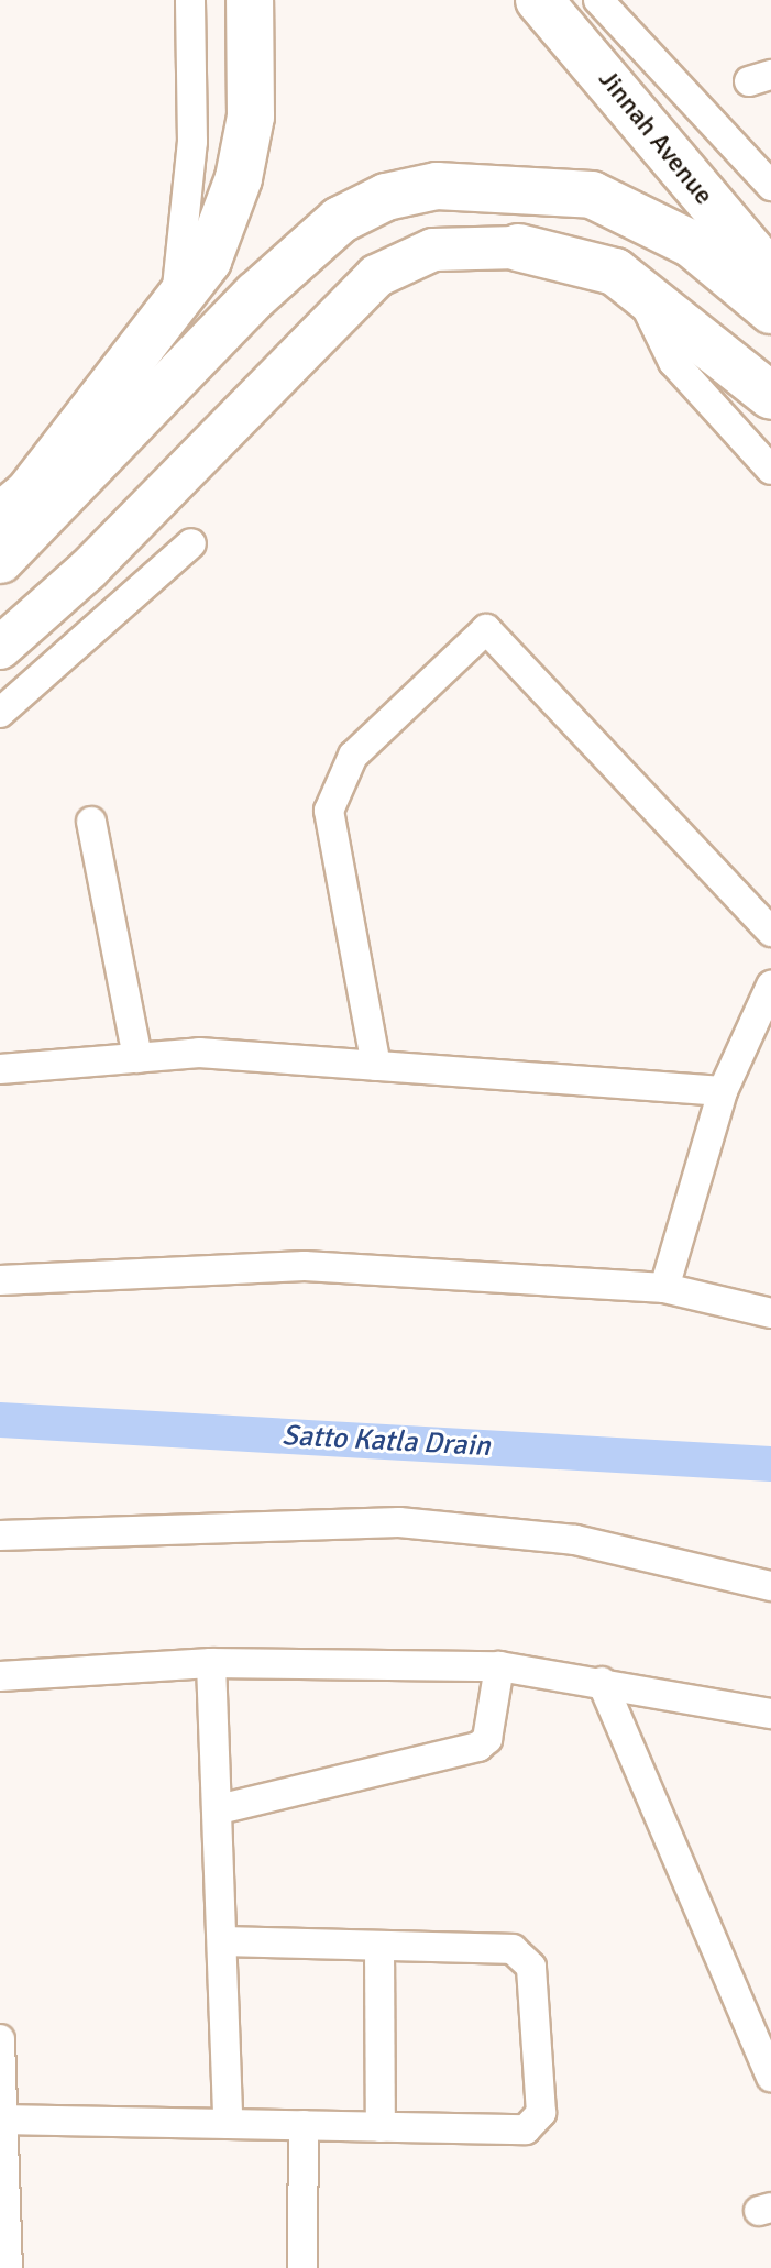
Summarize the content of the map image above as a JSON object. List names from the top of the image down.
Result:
{
  "streets": {
    "main road": ["Jinnah Avenue"]
  },
  "water": ["Satto Katla Drain"]
}
